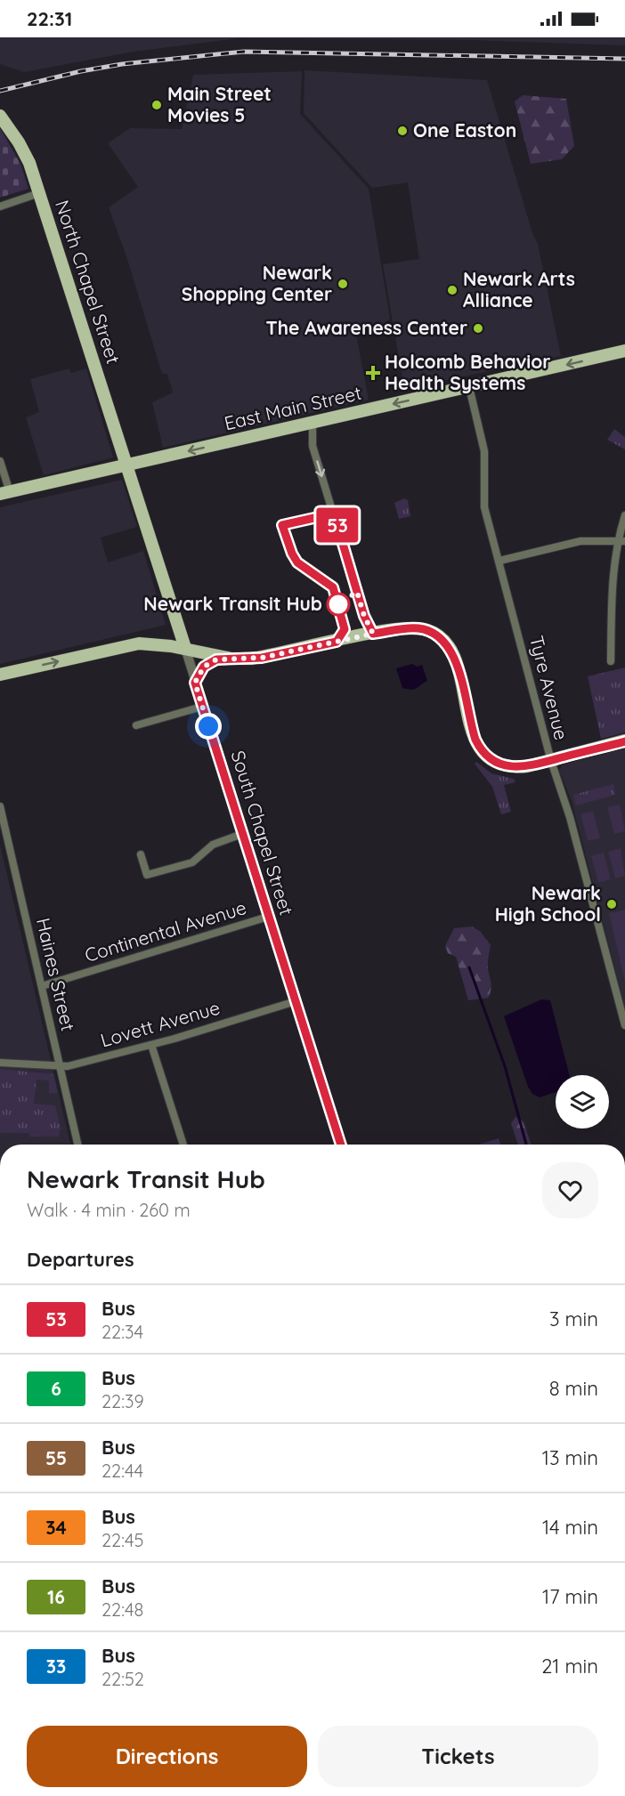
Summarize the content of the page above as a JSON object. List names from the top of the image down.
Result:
{
  "streets": {
    "main road": ["North Chapel Street", "East Main Street", "South Chapel Street"],
    "street": [
      "Tyre Avenue",
      "Continental Avenue",
      "Haines Street",
      "Lovett Avenue"
    ]
  },
  "crossings": [
    ["North Chapel Street", "East Main Street"],
    ["North Chapel Street", "South Chapel Street"],
    ["East Main Street", "Tyre Avenue"],
    ["East Main Street", "South Chapel Street"],
    ["South Chapel Street", "Continental Avenue"],
    ["South Chapel Street", "Lovett Avenue"],
    ["Continental Avenue", "Haines Street"],
    ["Haines Street", "Lovett Avenue"]
  ],
  "one_way": ["East Main Street"],
  "places": {
    "other": [
      "Main Street Movies 5",
      "One Easton",
      "Newark Shopping Center",
      "Newark Arts Alliance",
      "The Awareness Center",
      "Newark Transit Hub",
      "Newark High School"
    ],
    "health": ["Holcomb Behavior Health Systems"]
  },
  "lines": ["bus line 53"],
  "page": {
    "status": "22:31",
    "on_map": "53",
    "heading": [
      ["Newark Transit Hub", "Walk · 4 min · 260 m"],
      "Departures"
    ],
    "list": [
      {
        "mark": "53",
        "name": "Bus",
        "note": "22:34",
        "value": "3 min"
      },
      {
        "mark": "6",
        "name": "Bus",
        "note": "22:39",
        "value": "8 min"
      },
      {
        "mark": "55",
        "name": "Bus",
        "note": "22:44",
        "value": "13 min"
      },
      {
        "mark": "34",
        "name": "Bus",
        "note": "22:45",
        "value": "14 min"
      },
      {
        "mark": "16",
        "name": "Bus",
        "note": "22:48",
        "value": "17 min"
      },
      {
        "mark": "33",
        "name": "Bus",
        "note": "22:52",
        "value": "21 min"
      }
    ],
    "buttons": ["Directions", "Tickets"]
  }
}
